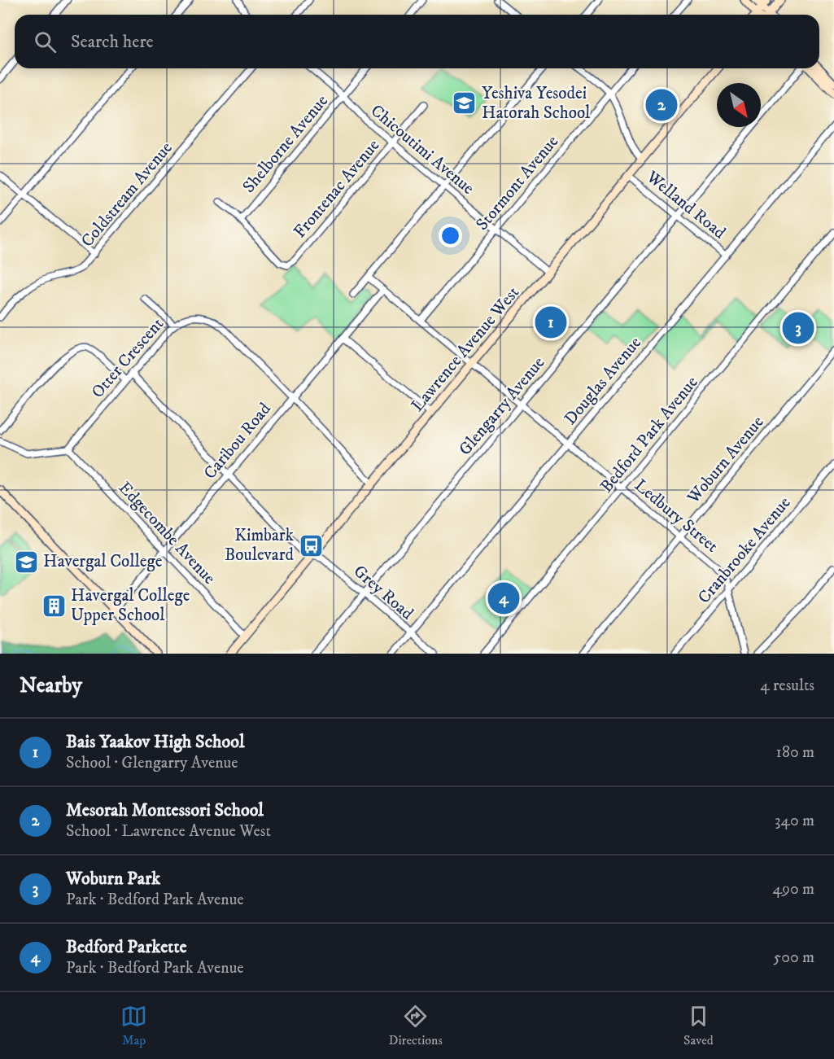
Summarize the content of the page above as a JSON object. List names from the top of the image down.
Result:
{
  "streets": {
    "main road": ["Lawrence Avenue West"],
    "street": [
      "Shelborne Avenue",
      "Chicoutimi Avenue",
      "Stormont Avenue",
      "Frontenac Avenue",
      "Coldstream Avenue",
      "Welland Road",
      "Otter Crescent",
      "Douglas Avenue",
      "Glengarry Avenue",
      "Bedford Park Avenue",
      "Caribou Road",
      "Woburn Avenue",
      "Ledbury Street",
      "Edgecombe Avenue",
      "Cranbrooke Avenue",
      "Grey Road"
    ]
  },
  "crossings": [
    ["Shelborne Avenue", "Chicoutimi Avenue"],
    ["Shelborne Avenue", "Frontenac Avenue"],
    ["Chicoutimi Avenue", "Stormont Avenue"],
    ["Chicoutimi Avenue", "Frontenac Avenue"],
    ["Chicoutimi Avenue", "Lawrence Avenue West"],
    ["Stormont Avenue", "Ledbury Street"],
    ["Welland Road", "Lawrence Avenue West"],
    ["Welland Road", "Douglas Avenue"],
    ["Welland Road", "Glengarry Avenue"],
    ["Lawrence Avenue West", "Otter Crescent"],
    ["Lawrence Avenue West", "Ledbury Street"],
    ["Lawrence Avenue West", "Edgecombe Avenue"],
    ["Lawrence Avenue West", "Grey Road"],
    ["Otter Crescent", "Caribou Road"],
    ["Otter Crescent", "Edgecombe Avenue"],
    ["Douglas Avenue", "Ledbury Street"],
    ["Douglas Avenue", "Grey Road"],
    ["Glengarry Avenue", "Ledbury Street"],
    ["Glengarry Avenue", "Grey Road"],
    ["Bedford Park Avenue", "Ledbury Street"],
    ["Caribou Road", "Ledbury Street"],
    ["Caribou Road", "Edgecombe Avenue"],
    ["Woburn Avenue", "Ledbury Street"],
    ["Ledbury Street", "Cranbrooke Avenue"]
  ],
  "places": {
    "school or university": ["Yeshiva Yesodei Hatorah School", "Havergal College"],
    "bus stop": ["Kimbark Boulevard"],
    "building": ["Havergal College Upper School"]
  },
  "north": "bottom right",
  "page": {
    "search": "Search here",
    "pins": [
      "2",
      "1",
      "3",
      "4"
    ],
    "heading": ["Nearby", "4 results"],
    "list": [
      {
        "mark": "1",
        "name": "Bais Yaakov High School",
        "note": "School · Glengarry Avenue",
        "value": "180 m"
      },
      {
        "mark": "2",
        "name": "Mesorah Montessori School",
        "note": "School · Lawrence Avenue West",
        "value": "340 m"
      },
      {
        "mark": "3",
        "name": "Woburn Park",
        "note": "Park · Bedford Park Avenue",
        "value": "490 m"
      },
      {
        "mark": "4",
        "name": "Bedford Parkette",
        "note": "Park · Bedford Park Avenue",
        "value": "500 m"
      }
    ],
    "nav": ["Map", "Directions", "Saved"]
  }
}
